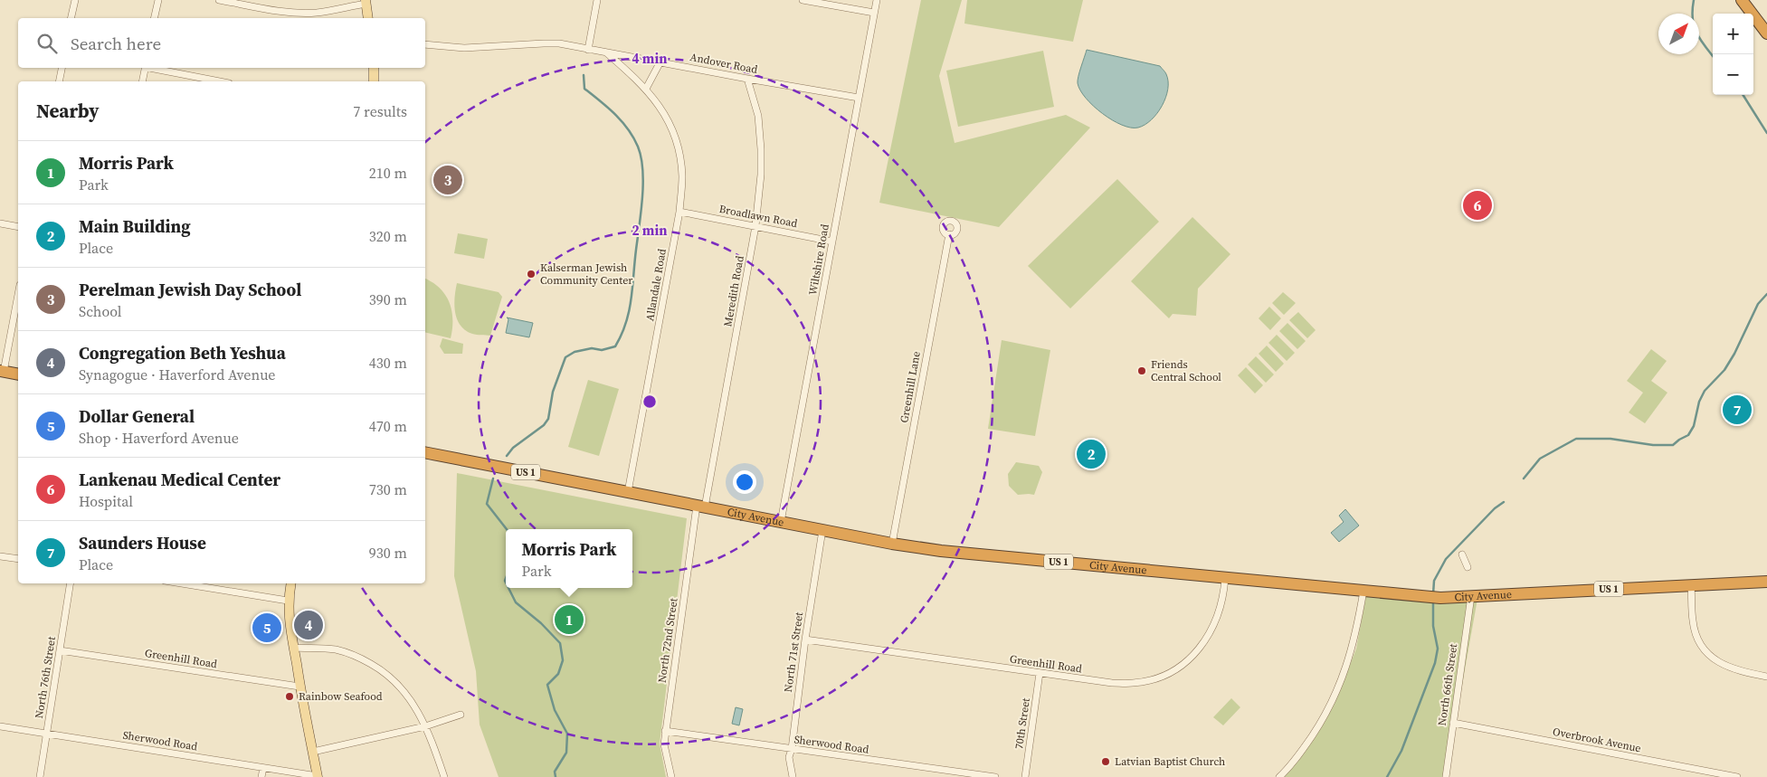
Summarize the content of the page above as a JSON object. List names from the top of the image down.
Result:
{
  "streets": {
    "highway": ["US 1", "City Avenue"],
    "street": [
      "Andover Road",
      "Broadlawn Road",
      "Wiltshire Road",
      "Allandale Road",
      "Meredith Road",
      "Greenhill Lane",
      "North 72nd Street",
      "North 71st Street",
      "Greenhill Road",
      "North 76th Street",
      "North 66th Street",
      "70th Street",
      "Overbrook Avenue",
      "Sherwood Road"
    ]
  },
  "crossings": [
    ["Andover Road", "Wiltshire Road"],
    ["Andover Road", "Allandale Road"],
    ["Andover Road", "Meredith Road"],
    ["Broadlawn Road", "Wiltshire Road"],
    ["Broadlawn Road", "Allandale Road"],
    ["Broadlawn Road", "Meredith Road"],
    ["Wiltshire Road", "City Avenue"],
    ["Allandale Road", "City Avenue"],
    ["Meredith Road", "City Avenue"],
    ["Meredith Road", "North 72nd Street"],
    ["Greenhill Lane", "City Avenue"],
    ["City Avenue", "North 72nd Street"],
    ["City Avenue", "North 71st Street"],
    ["City Avenue", "Greenhill Road"],
    ["City Avenue", "North 66th Street"],
    ["North 72nd Street", "Sherwood Road"],
    ["North 71st Street", "Greenhill Road"],
    ["North 71st Street", "Sherwood Road"],
    ["Greenhill Road", "North 76th Street"],
    ["Greenhill Road", "70th Street"],
    ["North 76th Street", "Sherwood Road"],
    ["North 66th Street", "Overbrook Avenue"]
  ],
  "places": [
    "Kalserman Jewish Community Center",
    "Friends Central School",
    "Rainbow Seafood",
    "Latvian Baptist Church"
  ],
  "north": "top right",
  "page": {
    "map_buttons": ["+", "−"],
    "search": "Search here",
    "heading": ["Nearby", "7 results"],
    "list": [
      {
        "mark": "1",
        "name": "Morris Park",
        "note": "Park",
        "value": "210 m"
      },
      {
        "mark": "2",
        "name": "Main Building",
        "note": "Place",
        "value": "320 m"
      },
      {
        "mark": "3",
        "name": "Perelman Jewish Day School",
        "note": "School",
        "value": "390 m"
      },
      {
        "mark": "4",
        "name": "Congregation Beth Yeshua",
        "note": "Synagogue · Haverford Avenue",
        "value": "430 m"
      },
      {
        "mark": "5",
        "name": "Dollar General",
        "note": "Shop · Haverford Avenue",
        "value": "470 m"
      },
      {
        "mark": "6",
        "name": "Lankenau Medical Center",
        "note": "Hospital",
        "value": "730 m"
      },
      {
        "mark": "7",
        "name": "Saunders House",
        "note": "Place",
        "value": "930 m"
      }
    ],
    "pins": [
      "3",
      "6",
      "7",
      "2",
      "1",
      "4",
      "5"
    ],
    "popup": ["Morris Park", "Park"]
  },
  "rings": ["4 min", "2 min"]
}
